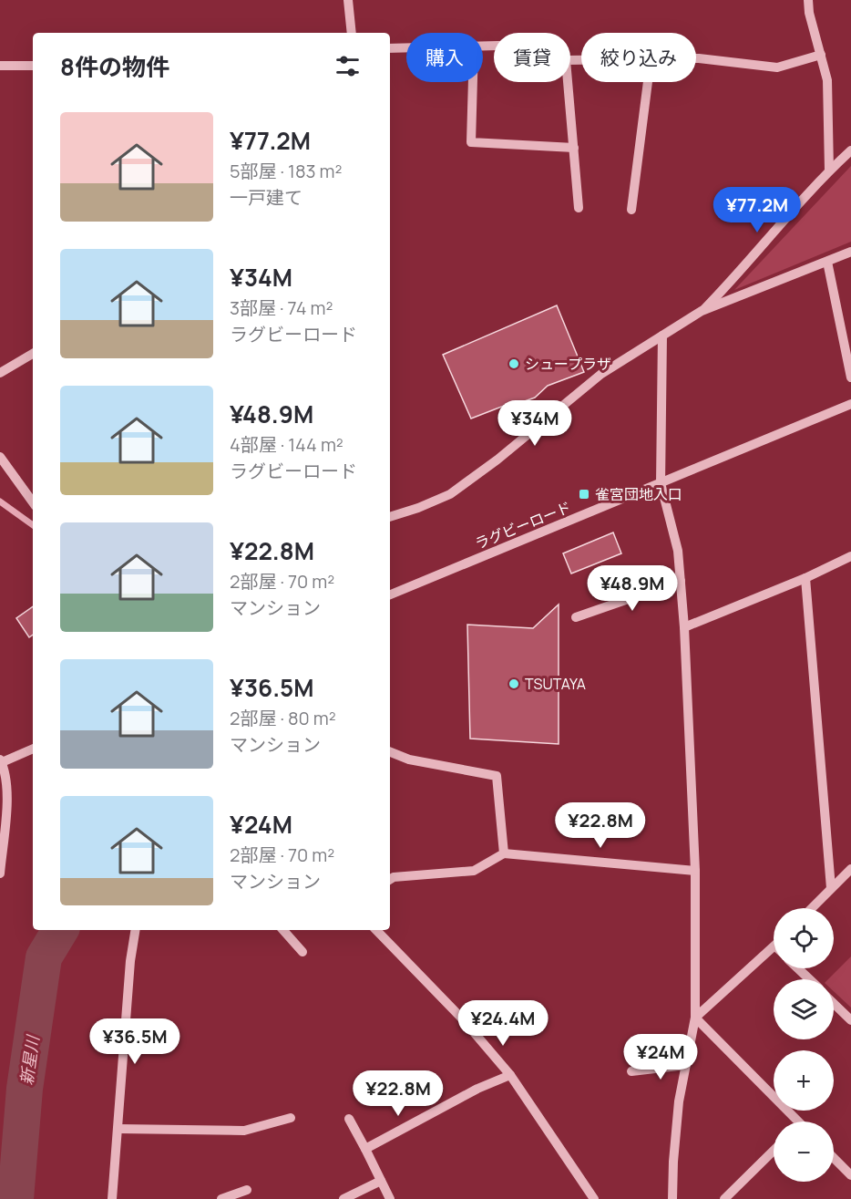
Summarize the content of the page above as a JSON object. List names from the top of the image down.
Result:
{
  "streets": {
    "street": ["ラグビーロード"]
  },
  "water": ["新星川"],
  "places": {
    "other": ["シュープラザ", "TSUTAYA"],
    "transit": ["雀宮団地入口"]
  },
  "page": {
    "chip": ["購入", "賃貸", "絞り込み"],
    "heading": "8件の物件",
    "list": [
      {
        "name": "¥77.2M",
        "note": "5部屋 · 183 m² · 一戸建て"
      },
      {
        "name": "¥34M",
        "note": "3部屋 · 74 m² · ラグビーロード"
      },
      {
        "name": "¥48.9M",
        "note": "4部屋 · 144 m² · ラグビーロード"
      },
      {
        "name": "¥22.8M",
        "note": "2部屋 · 70 m² · マンション"
      },
      {
        "name": "¥36.5M",
        "note": "2部屋 · 80 m² · マンション"
      },
      {
        "name": "¥24M",
        "note": "2部屋 · 70 m² · マンション"
      }
    ],
    "price": [
      "¥77.2M",
      "¥34M",
      "¥48.9M",
      "¥22.8M",
      "¥24.4M",
      "¥36.5M",
      "¥24M",
      "¥22.8M"
    ],
    "map_buttons": ["+", "−"]
  }
}
